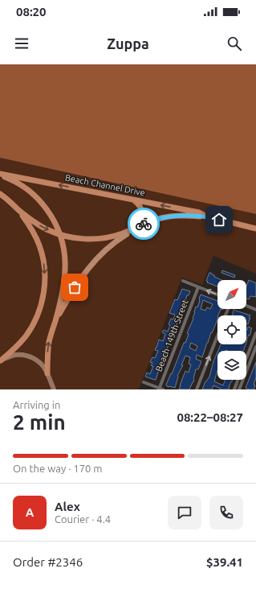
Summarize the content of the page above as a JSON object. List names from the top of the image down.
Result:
{
  "streets": {
    "main road": ["Beach Channel Drive"],
    "street": ["Beach 149th Street"]
  },
  "north": "top right",
  "page": {
    "status": "08:20",
    "header": "Zuppa",
    "heading": ["2 min", "Arriving in", "08:22–08:27"],
    "panel": [
      "Alex",
      "Courier · 4.4",
      "Order #2346",
      "$39.41"
    ],
    "bar": "On the way · 170 m",
    "round": "A"
  }
}
